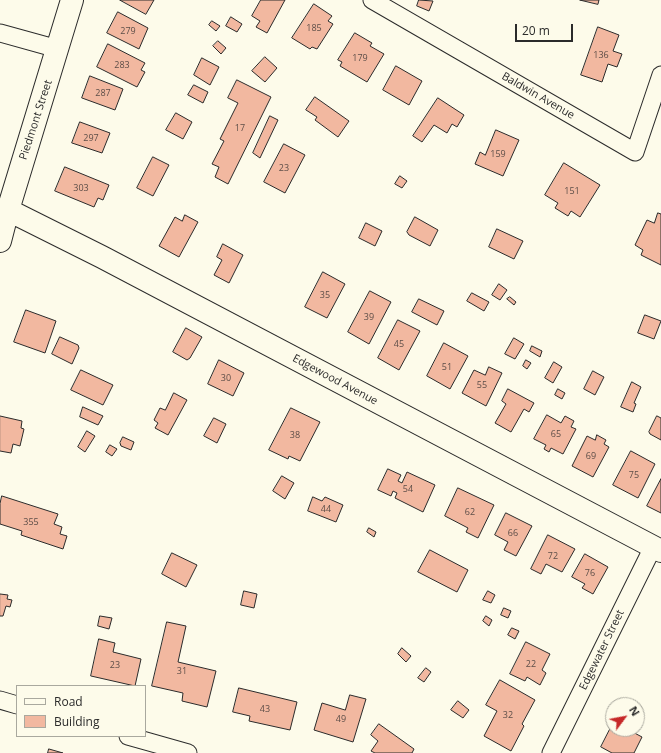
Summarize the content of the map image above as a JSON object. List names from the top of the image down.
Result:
{
  "streets": {
    "street": [
      "Baldwin Avenue",
      "Piedmont Street",
      "Edgewood Avenue",
      "Edgewater Street"
    ]
  },
  "crossings": [
    ["Piedmont Street", "Edgewood Avenue"],
    ["Edgewood Avenue", "Edgewater Street"]
  ],
  "house_numbers": [
    "185",
    "279",
    "136",
    "179",
    "283",
    "287",
    "17",
    "297",
    "159",
    "23",
    "303",
    "151",
    "35",
    "39",
    "45",
    "51",
    "30",
    "55",
    "65",
    "38",
    "69",
    "75",
    "54",
    "44",
    "62",
    "355",
    "66",
    "72",
    "76",
    "22",
    "23",
    "31",
    "43",
    "32",
    "49"
  ],
  "legend": ["Road", "Building"],
  "scale_bar": "20 m",
  "north": "top right"
}
